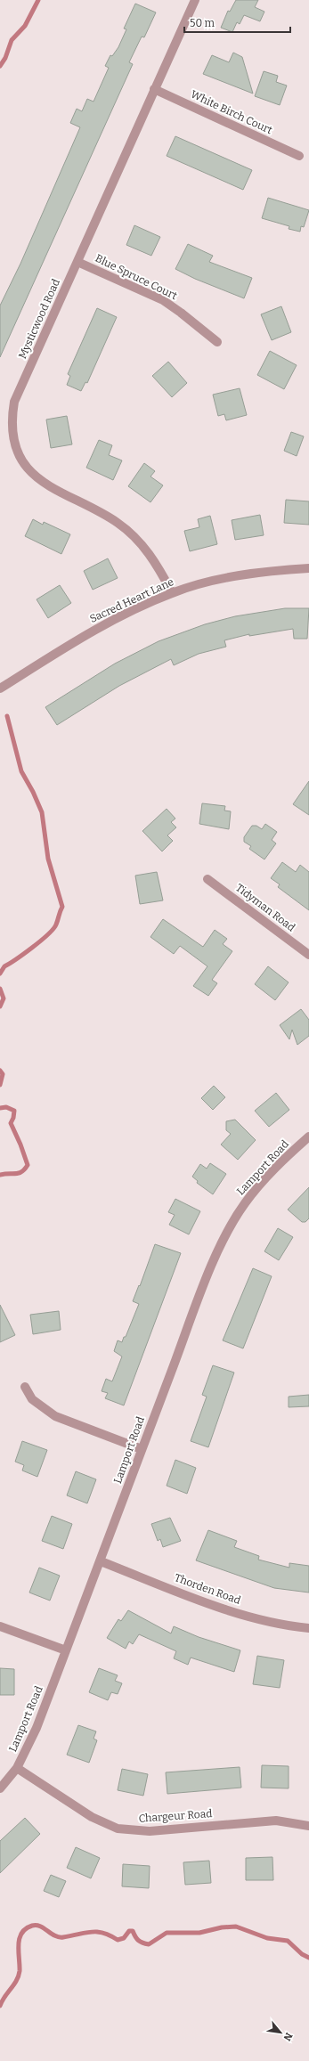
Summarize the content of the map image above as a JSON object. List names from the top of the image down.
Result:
{
  "streets": {
    "street": [
      "White Birch Court",
      "Blue Spruce Court",
      "Mysticwood Road",
      "Sacred Heart Lane",
      "Tidyman Road",
      "Lamport Road",
      "Thorden Road",
      "Chargeur Road"
    ]
  },
  "crossings": [
    ["White Birch Court", "Mysticwood Road"],
    ["Blue Spruce Court", "Mysticwood Road"],
    ["Mysticwood Road", "Sacred Heart Lane"],
    ["Lamport Road", "Thorden Road"],
    ["Lamport Road", "Chargeur Road"]
  ],
  "scale_bar": "50 m",
  "north": "bottom right"
}
